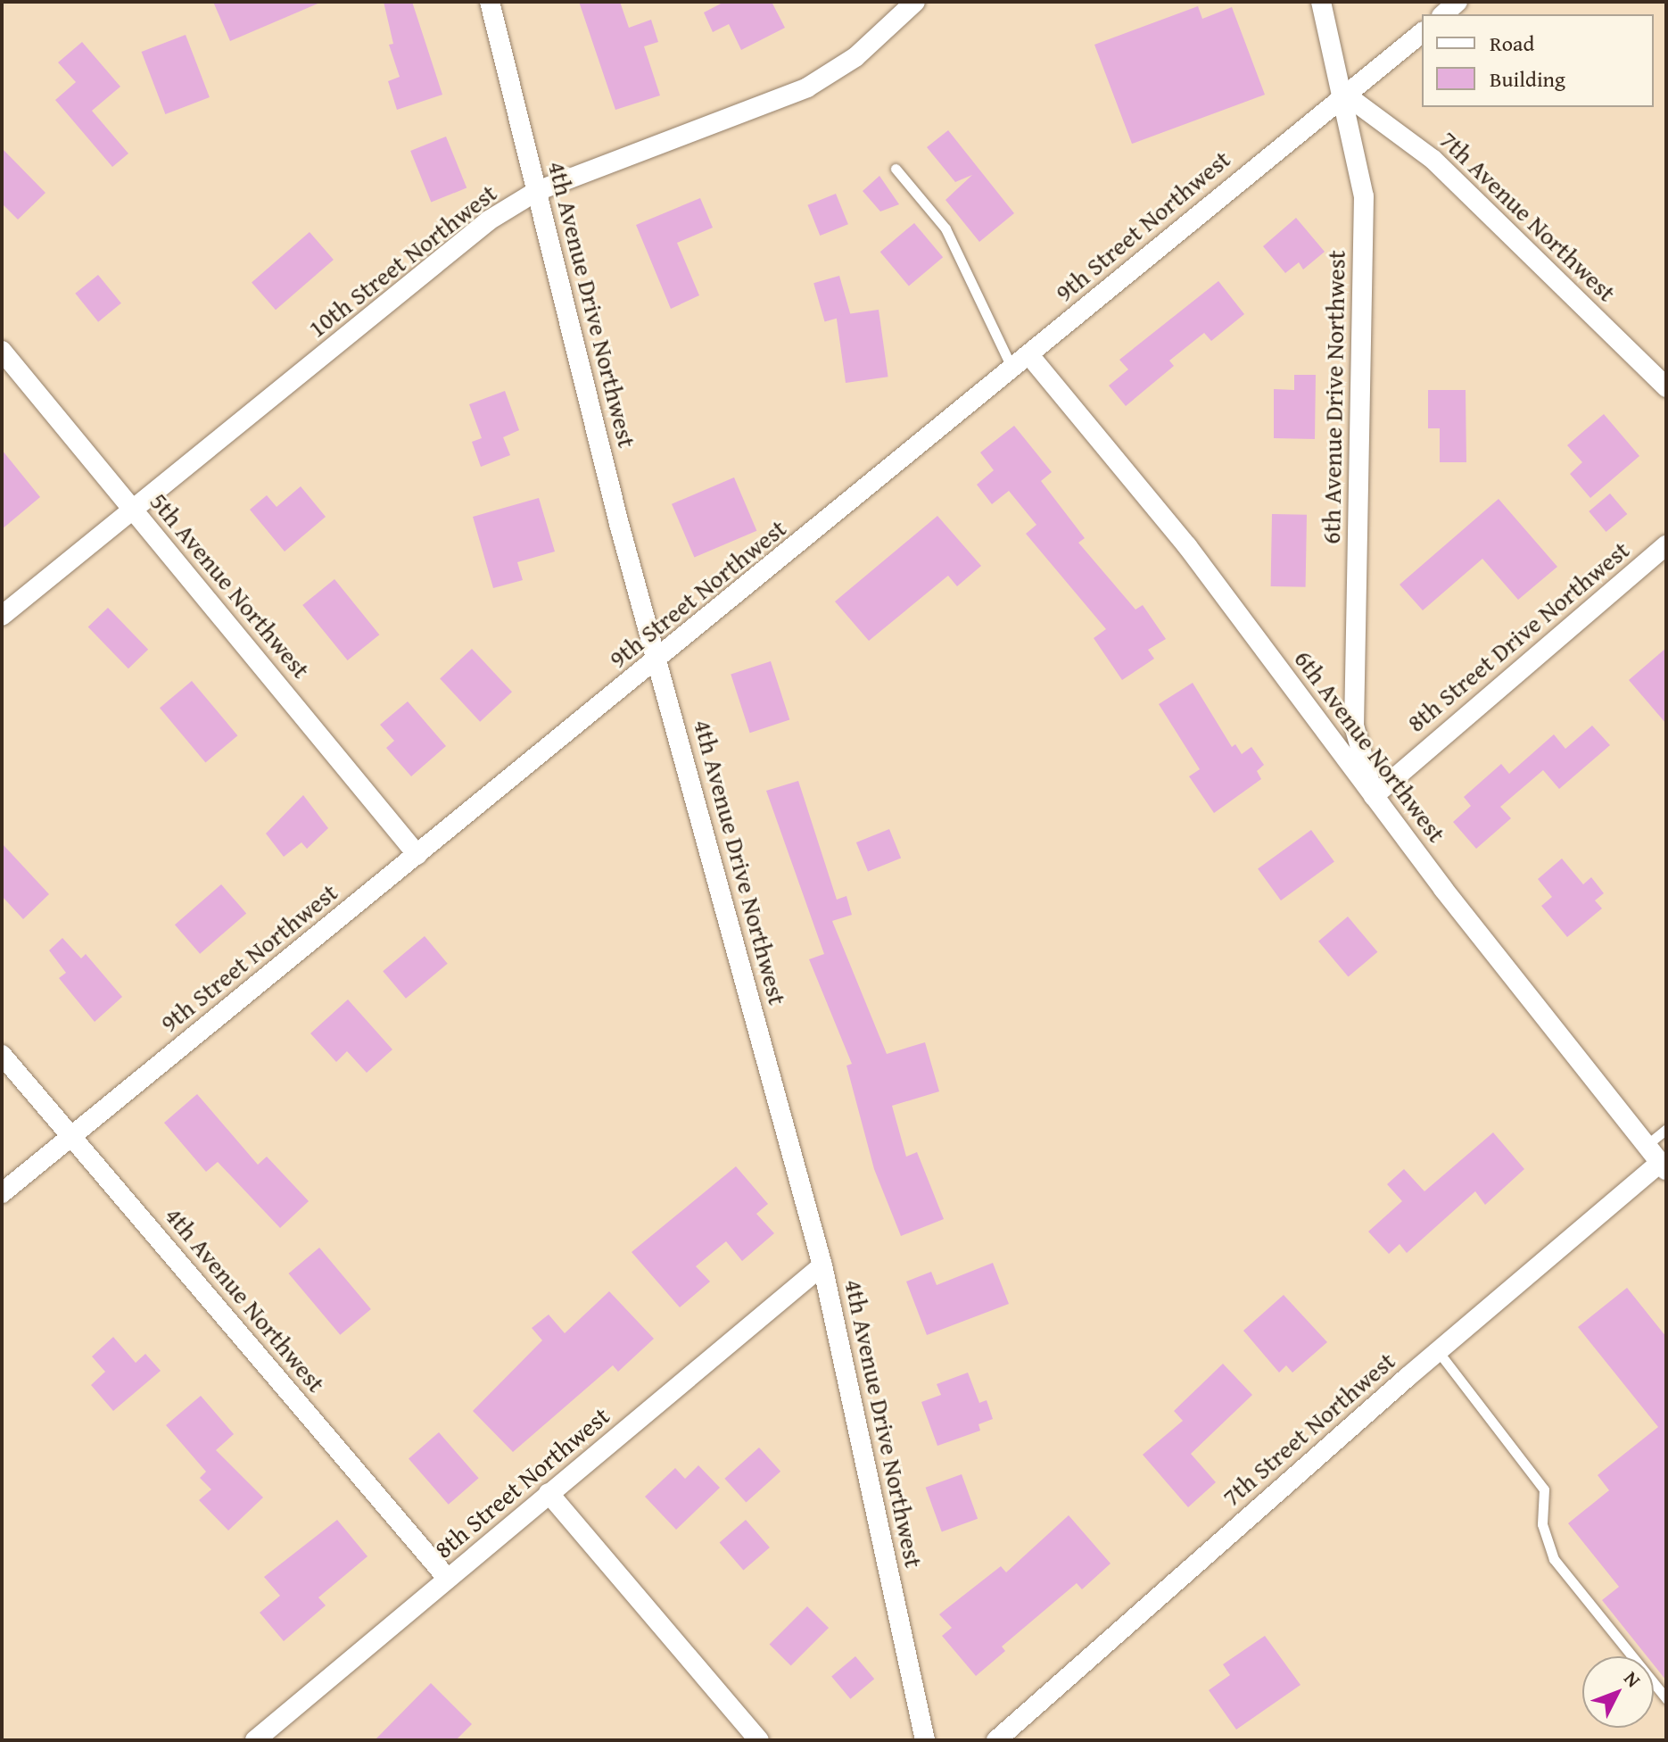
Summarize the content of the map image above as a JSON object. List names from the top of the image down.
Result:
{
  "streets": {
    "street": [
      "7th Avenue Northwest",
      "9th Street Northwest",
      "10th Street Northwest",
      "4th Avenue Drive Northwest",
      "6th Avenue Drive Northwest",
      "5th Avenue Northwest",
      "8th Street Drive Northwest",
      "6th Avenue Northwest",
      "4th Avenue Northwest",
      "7th Street Northwest",
      "8th Street Northwest"
    ]
  },
  "crossings": [
    ["7th Avenue Northwest", "9th Street Northwest"],
    ["7th Avenue Northwest", "6th Avenue Drive Northwest"],
    ["9th Street Northwest", "4th Avenue Drive Northwest"],
    ["9th Street Northwest", "6th Avenue Drive Northwest"],
    ["9th Street Northwest", "5th Avenue Northwest"],
    ["9th Street Northwest", "6th Avenue Northwest"],
    ["9th Street Northwest", "4th Avenue Northwest"],
    ["10th Street Northwest", "4th Avenue Drive Northwest"],
    ["10th Street Northwest", "5th Avenue Northwest"],
    ["4th Avenue Drive Northwest", "8th Street Northwest"],
    ["6th Avenue Drive Northwest", "8th Street Drive Northwest"],
    ["6th Avenue Drive Northwest", "6th Avenue Northwest"],
    ["8th Street Drive Northwest", "6th Avenue Northwest"],
    ["6th Avenue Northwest", "7th Street Northwest"],
    ["4th Avenue Northwest", "8th Street Northwest"]
  ],
  "legend": ["Road", "Building"],
  "north": "top right"
}
